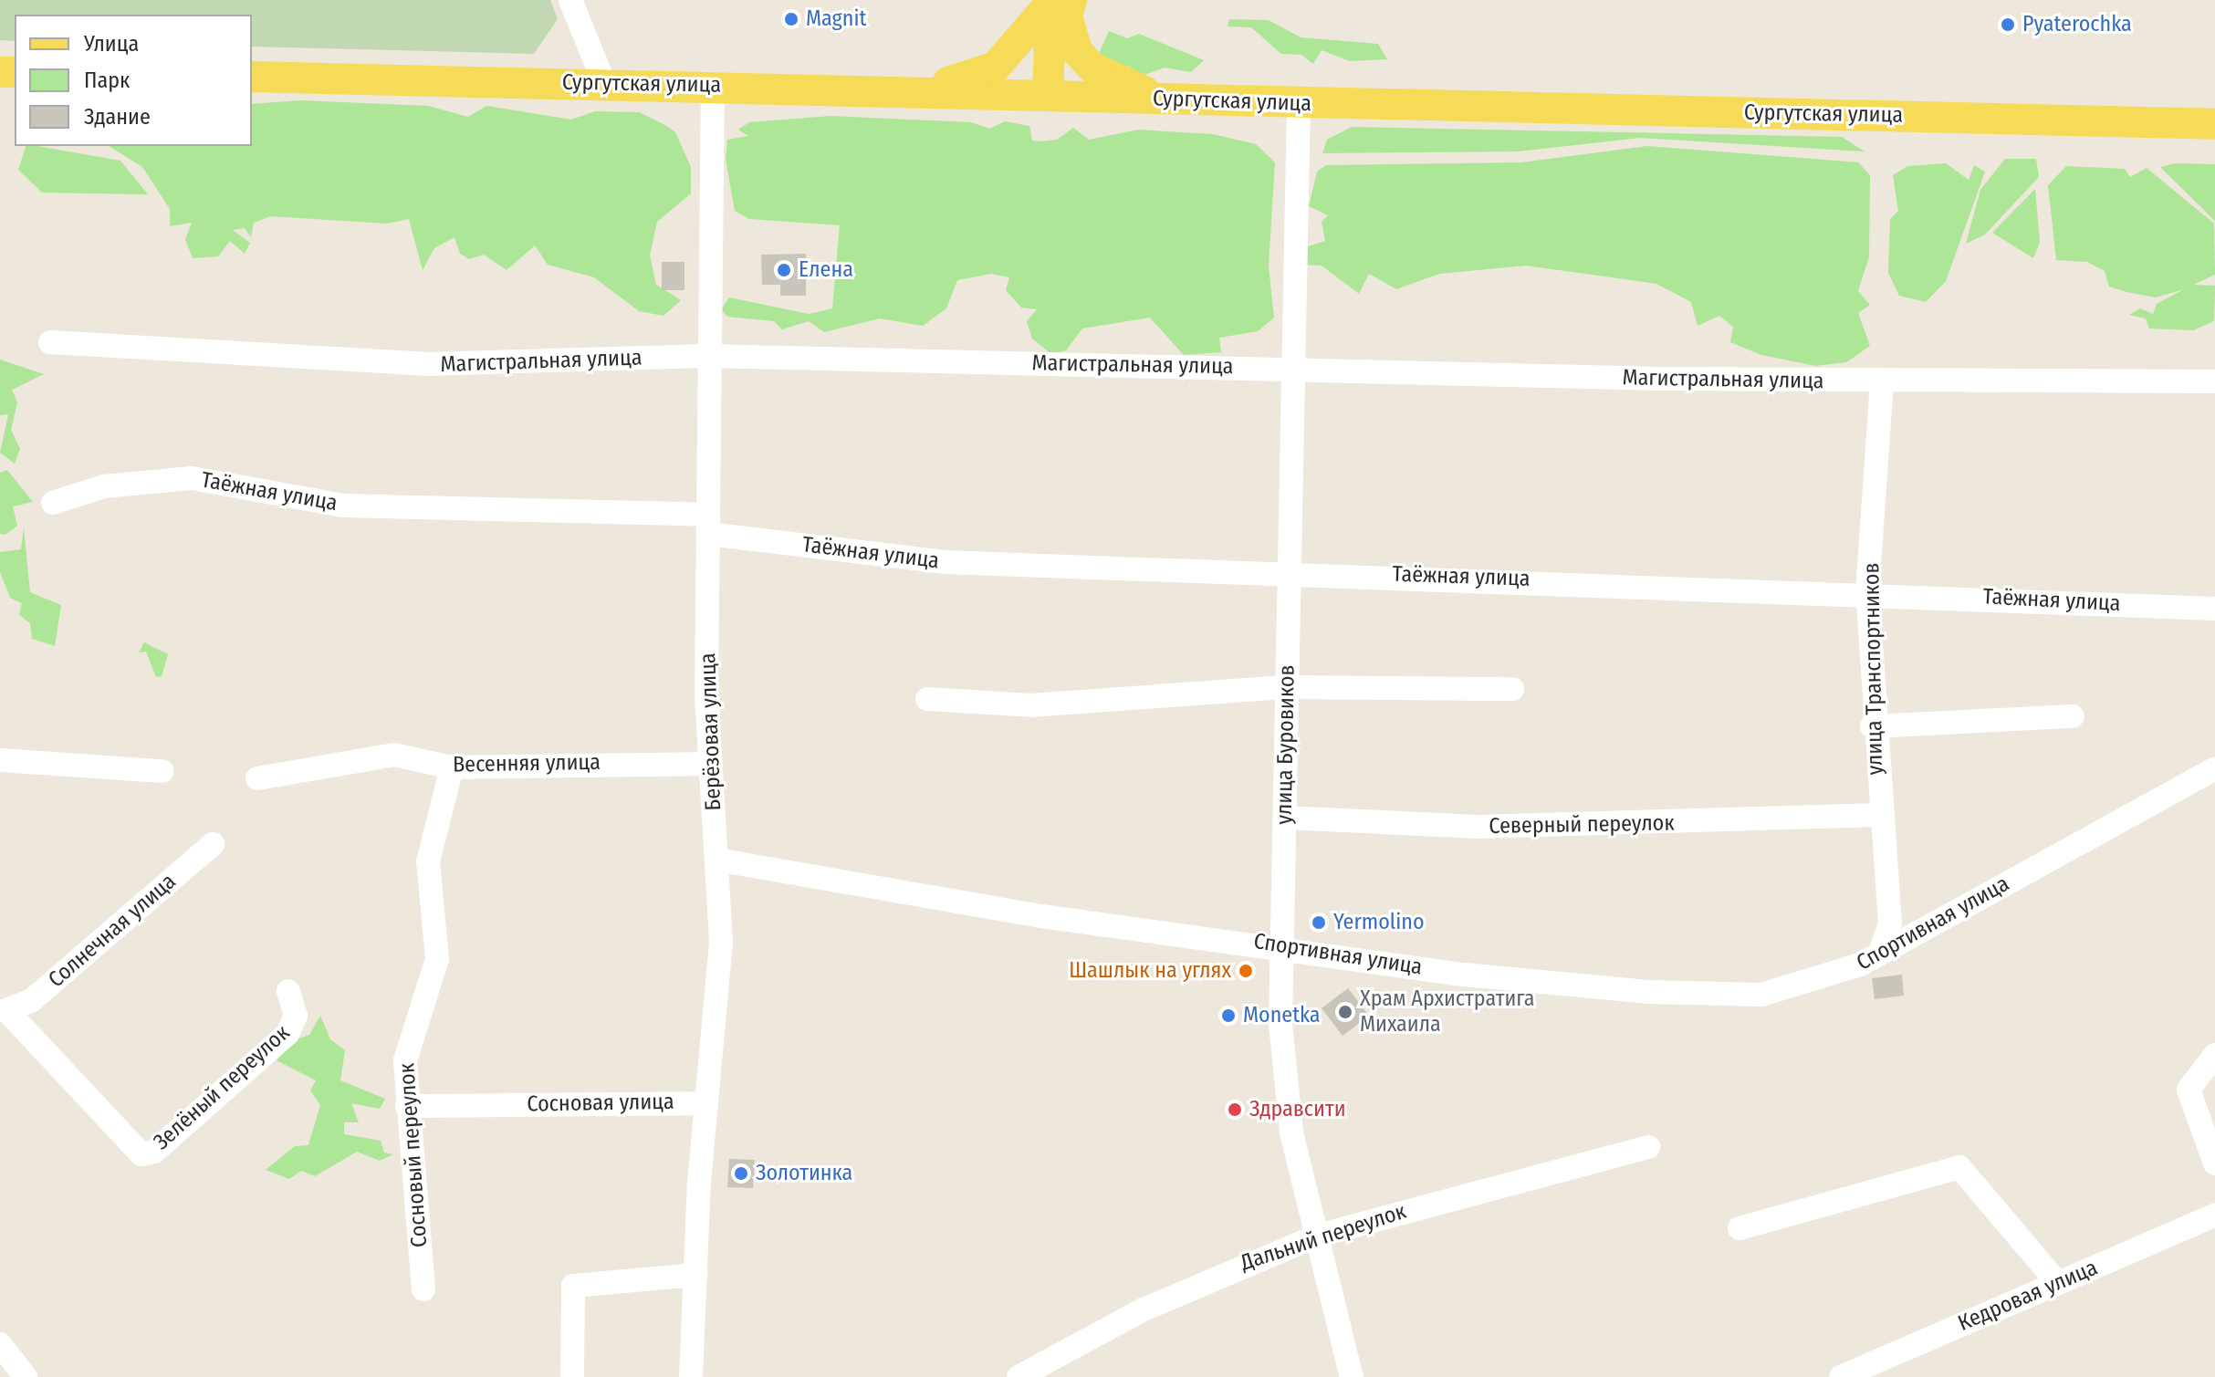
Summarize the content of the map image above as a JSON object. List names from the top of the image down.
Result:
{
  "streets": {
    "main road": ["Сургутская улица"],
    "street": [
      "Магистральная улица",
      "Таёжная улица",
      "улица Транспортников",
      "Берёзовая улица",
      "улица Буровиков",
      "Весенняя улица",
      "Северный переулок",
      "Спортивная улица",
      "Солнечная улица",
      "Зелёный переулок",
      "Сосновая улица",
      "Сосновый переулок",
      "Дальний переулок",
      "Кедровая улица"
    ]
  },
  "crossings": [
    ["Сургутская улица", "Берёзовая улица"],
    ["Сургутская улица", "улица Буровиков"],
    ["Магистральная улица", "улица Транспортников"],
    ["Магистральная улица", "Берёзовая улица"],
    ["Магистральная улица", "улица Буровиков"],
    ["Таёжная улица", "улица Транспортников"],
    ["Таёжная улица", "Берёзовая улица"],
    ["Таёжная улица", "улица Буровиков"],
    ["улица Транспортников", "Северный переулок"],
    ["улица Транспортников", "Спортивная улица"],
    ["Берёзовая улица", "Весенняя улица"],
    ["Берёзовая улица", "Спортивная улица"],
    ["Берёзовая улица", "Сосновая улица"],
    ["улица Буровиков", "Северный переулок"],
    ["улица Буровиков", "Спортивная улица"],
    ["улица Буровиков", "Дальний переулок"],
    ["Весенняя улица", "Сосновый переулок"],
    ["Солнечная улица", "Зелёный переулок"],
    ["Сосновая улица", "Сосновый переулок"]
  ],
  "places": [
    "Magnit",
    "Pyaterochka",
    "Елена",
    "Yermolino",
    "Шашлык на углях",
    "Храм Архистратига Михаила",
    "Monetka",
    "Здравсити",
    "Золотинка"
  ],
  "legend": ["Улица", "Парк", "Здание"]
}
